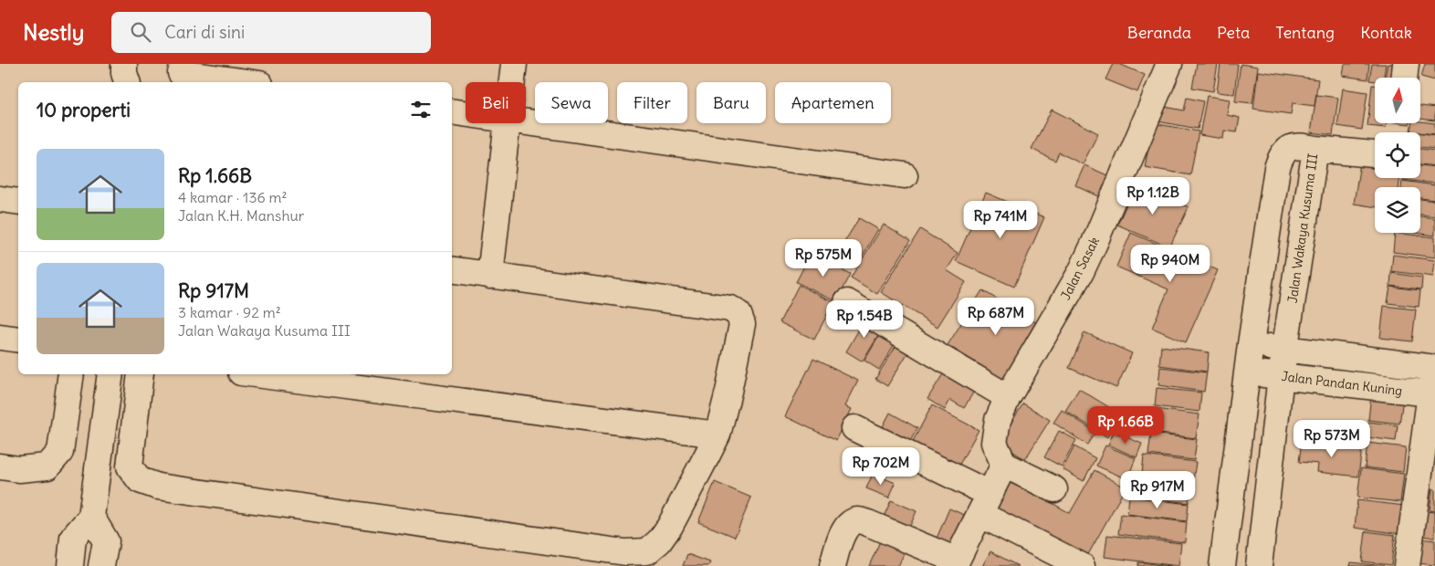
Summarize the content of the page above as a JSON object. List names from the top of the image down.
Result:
{
  "streets": {
    "street": ["Jalan Wakaya Kusuma III", "Jalan Sasak", "Jalan Pandan Kuning"]
  },
  "crossings": [
    ["Jalan Wakaya Kusuma III", "Jalan Pandan Kuning"]
  ],
  "north": "top",
  "page": {
    "header": "Nestly",
    "search": "Cari di sini",
    "nav": [
      "Beranda",
      "Peta",
      "Tentang",
      "Kontak"
    ],
    "chip": [
      "Beli",
      "Sewa",
      "Filter",
      "Baru",
      "Apartemen"
    ],
    "heading": "10 properti",
    "list": [
      {
        "name": "Rp 1.66B",
        "note": "4 kamar · 136 m² · Jalan K.H. Manshur"
      },
      {
        "name": "Rp 917M",
        "note": "3 kamar · 92 m² · Jalan Wakaya Kusuma III"
      }
    ],
    "price": [
      "Rp 1.12B",
      "Rp 741M",
      "Rp 575M",
      "Rp 940M",
      "Rp 687M",
      "Rp 1.54B",
      "Rp 1.66B",
      "Rp 573M",
      "Rp 702M",
      "Rp 917M"
    ]
  }
}
